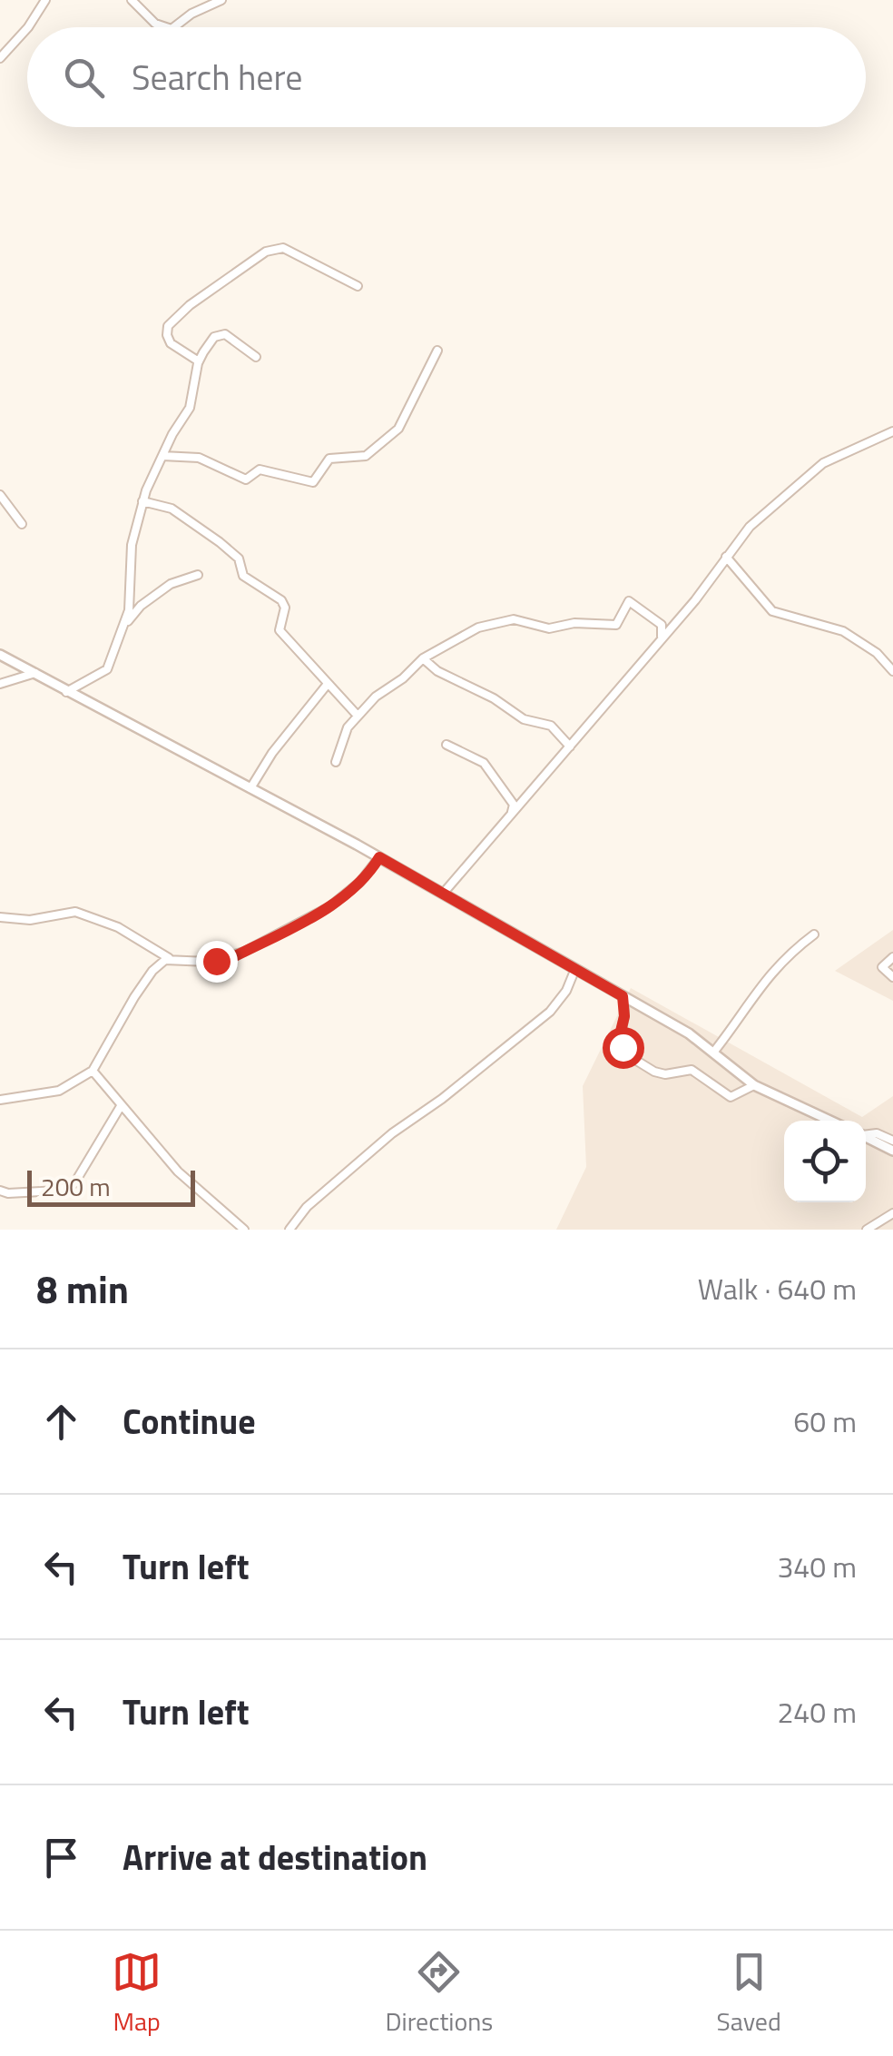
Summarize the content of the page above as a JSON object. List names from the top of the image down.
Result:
{
  "scale_bar": "200 m",
  "page": {
    "search": "Search here",
    "scale": "200 m",
    "heading": ["8 min", "Walk · 640 m"],
    "list": [
      ["Continue", "60 m"],
      ["Turn left", "340 m"],
      ["Turn left", "240 m"],
      "Arrive at destination"
    ],
    "nav": ["Map", "Directions", "Saved"]
  }
}
